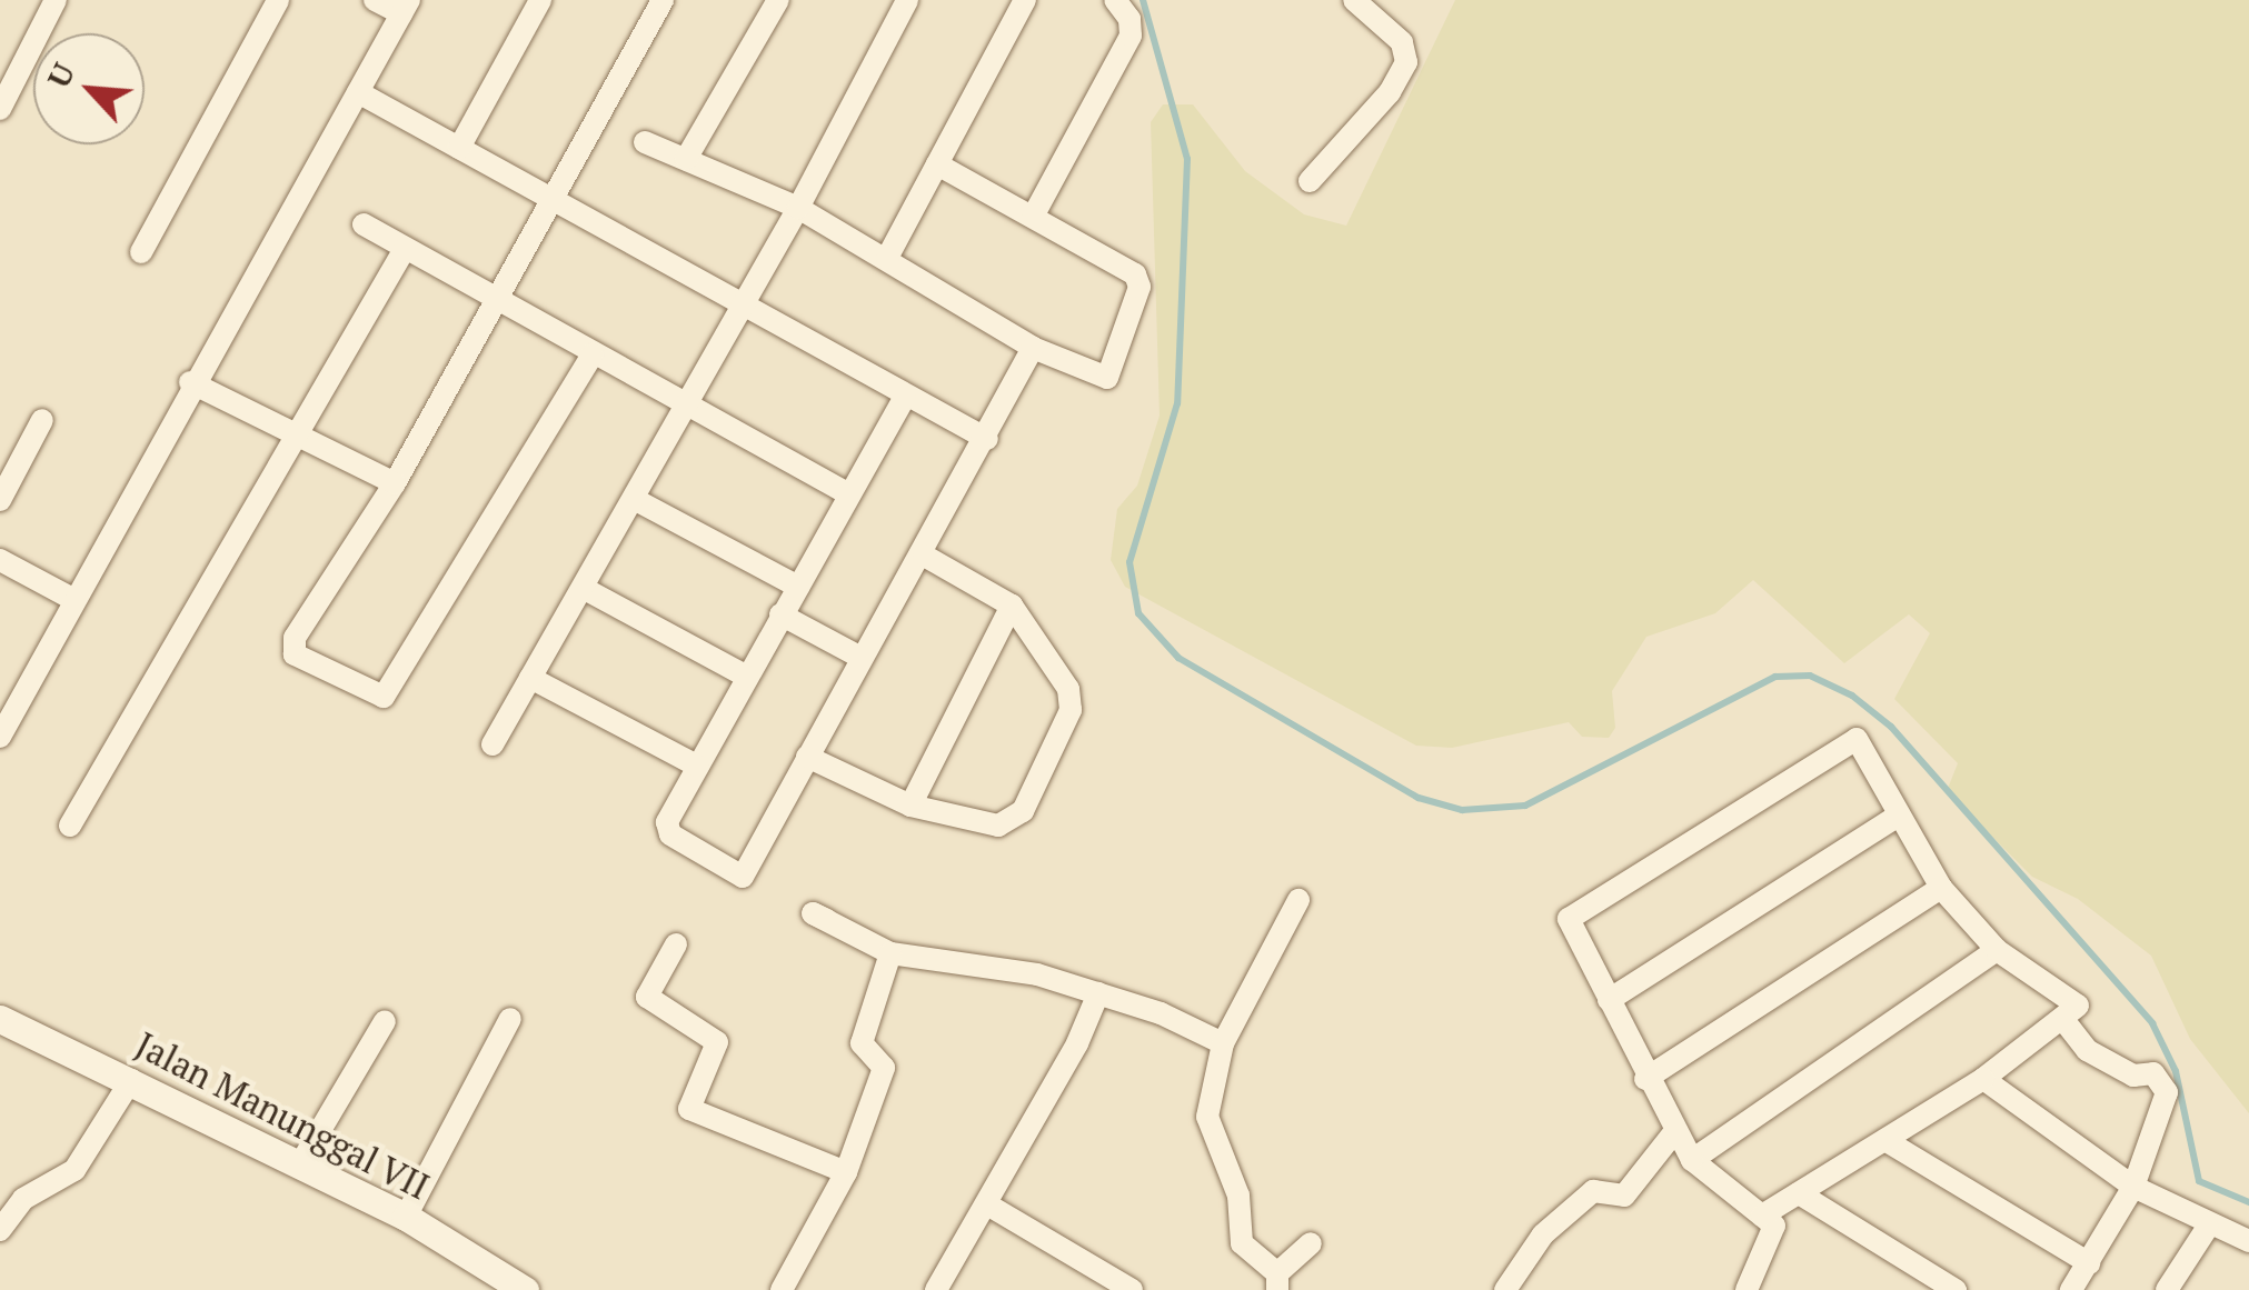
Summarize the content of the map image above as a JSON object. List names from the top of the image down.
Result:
{
  "streets": {
    "street": ["Jalan Manunggal VII"]
  },
  "north": "top left"
}
